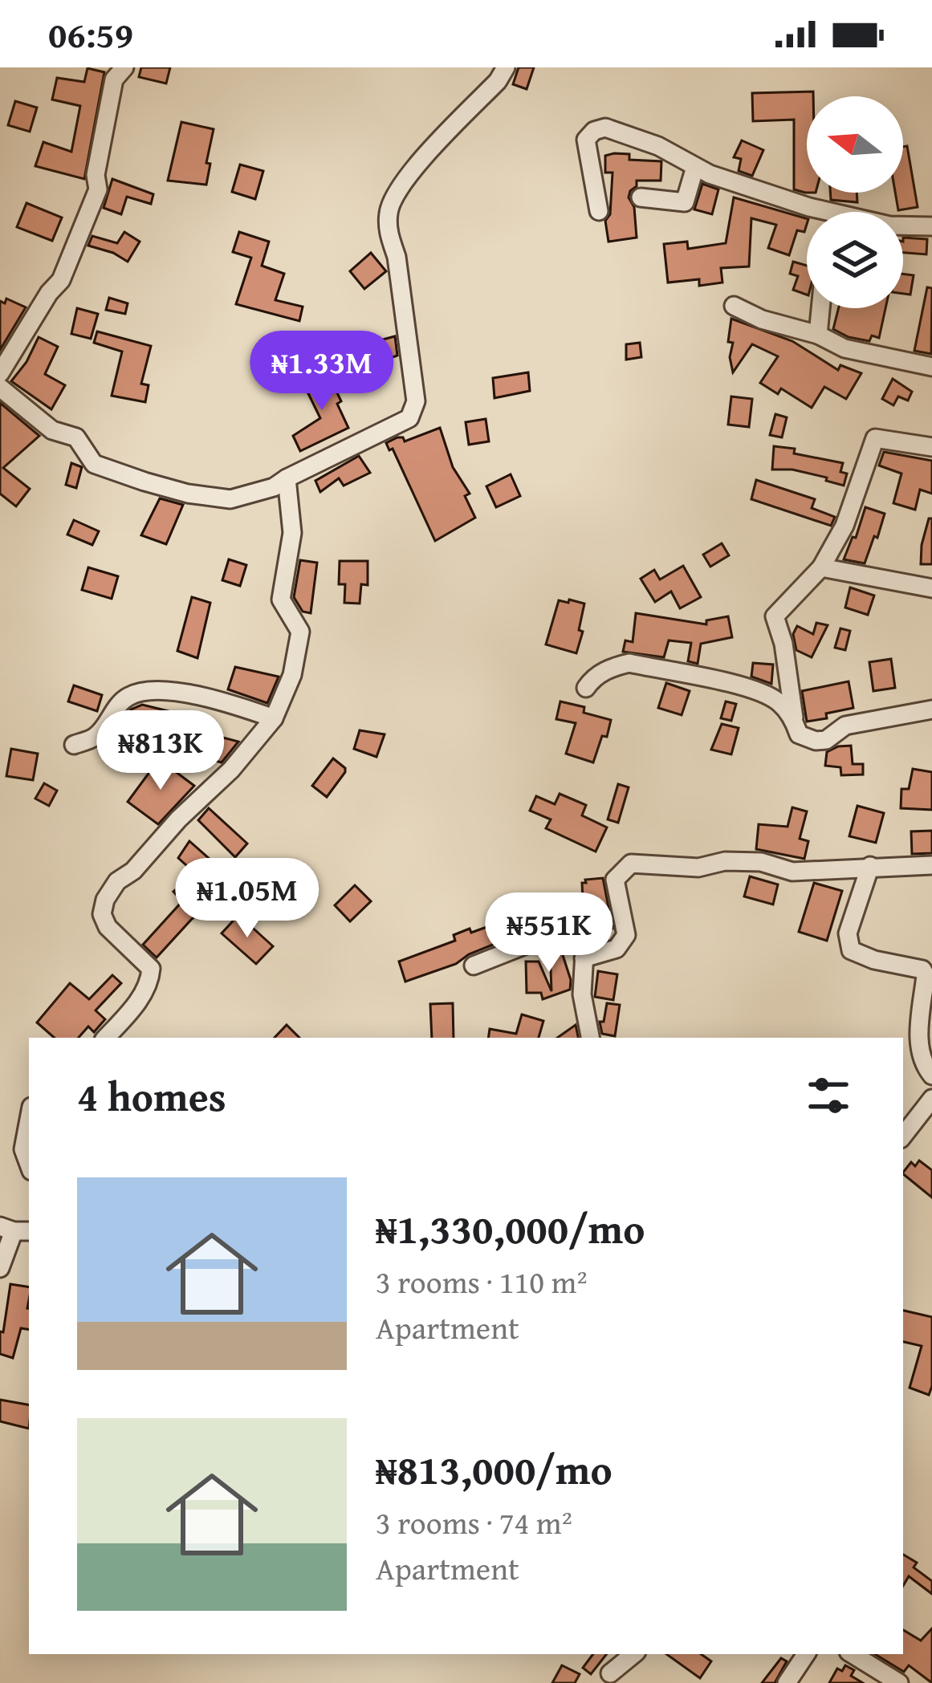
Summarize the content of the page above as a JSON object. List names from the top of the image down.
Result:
{
  "north": "left",
  "page": {
    "status": "06:59",
    "price": [
      "₦1.33M",
      "₦813K",
      "₦1.05M",
      "₦551K"
    ],
    "heading": "4 homes",
    "list": [
      {
        "name": "₦1,330,000/mo",
        "note": "3 rooms · 110 m² · Apartment"
      },
      {
        "name": "₦813,000/mo",
        "note": "3 rooms · 74 m² · Apartment"
      }
    ]
  }
}
